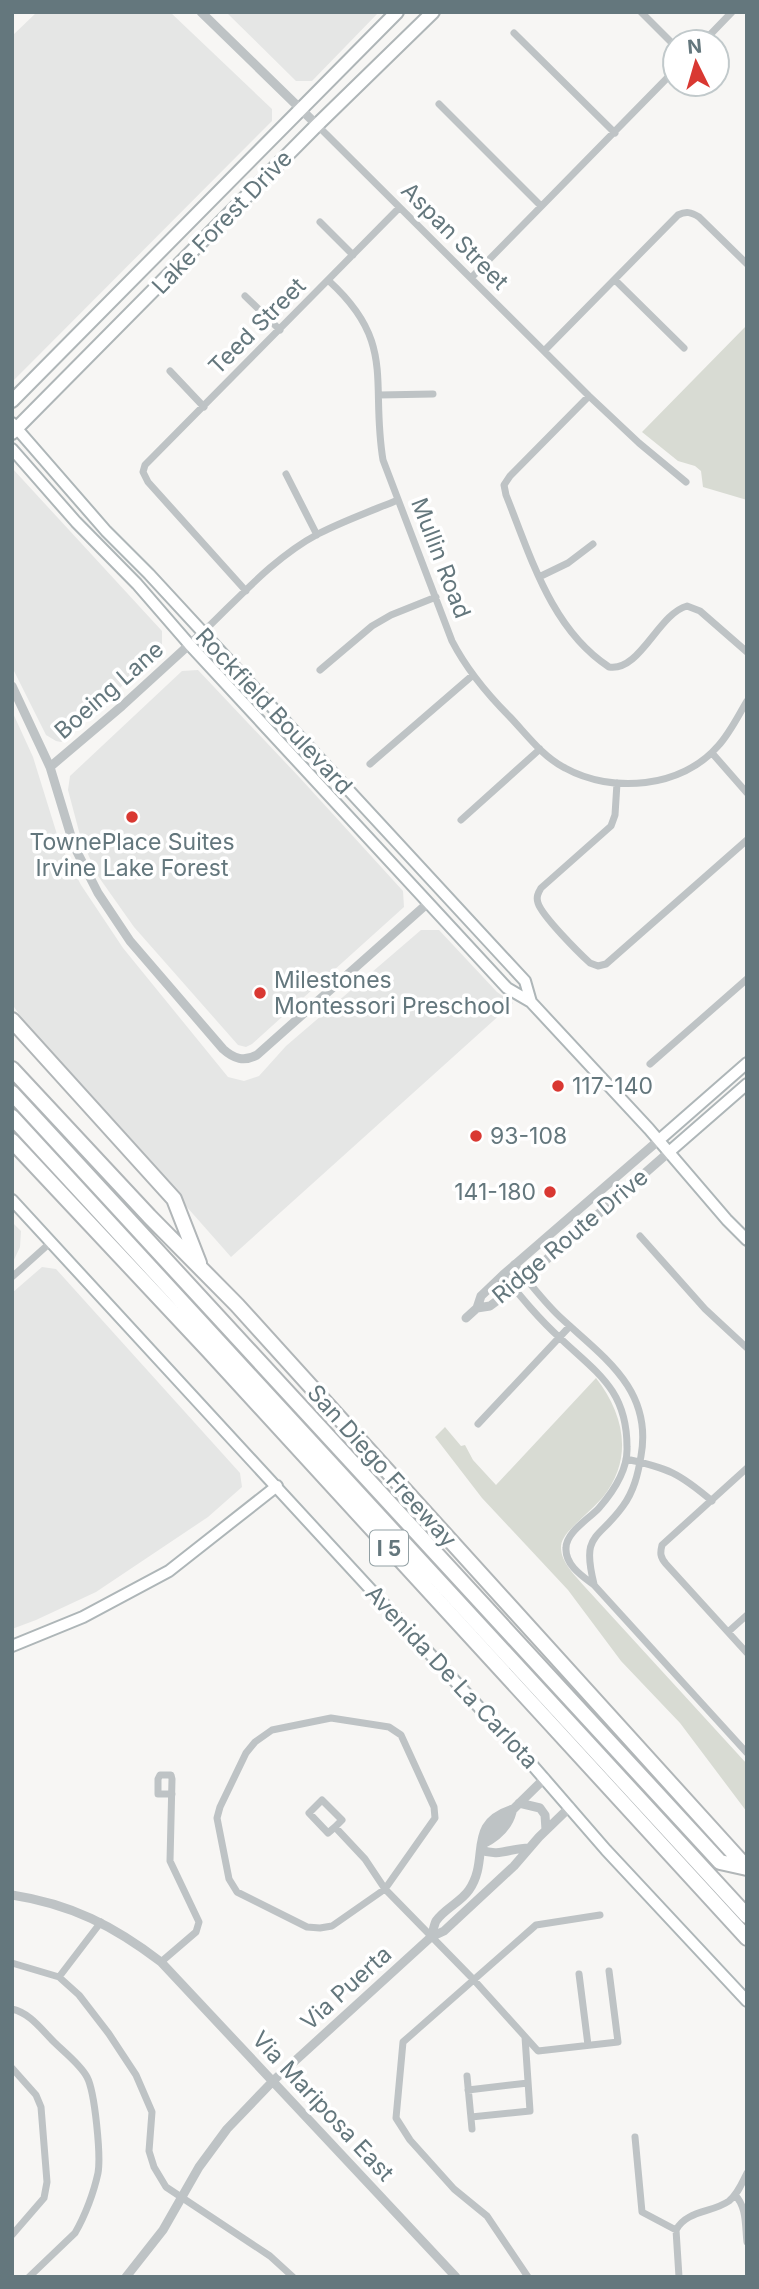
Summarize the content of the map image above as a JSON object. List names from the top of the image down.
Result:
{
  "streets": {
    "highway": ["San Diego Freeway", "I 5"],
    "main road": [
      "Lake Forest Drive",
      "Rockfield Boulevard",
      "Ridge Route Drive",
      "Avenida De La Carlota"
    ],
    "street": [
      "Aspan Street",
      "Teed Street",
      "Mullin Road",
      "Boeing Lane",
      "Via Puerta",
      "Via Mariposa East"
    ]
  },
  "crossings": [
    ["Lake Forest Drive", "Aspan Street"],
    ["Lake Forest Drive", "Rockfield Boulevard"],
    ["Aspan Street", "Teed Street"],
    ["Teed Street", "Mullin Road"],
    ["Teed Street", "Boeing Lane"],
    ["Mullin Road", "Boeing Lane"],
    ["Boeing Lane", "Rockfield Boulevard"],
    ["Rockfield Boulevard", "Ridge Route Drive"],
    ["Avenida De La Carlota", "Via Puerta"],
    ["Via Puerta", "Via Mariposa East"]
  ],
  "places": [
    "TownePlace Suites Irvine Lake Forest",
    "Milestones Montessori Preschool",
    "117-140",
    "93-108",
    "141-180"
  ],
  "north": "top"
}
